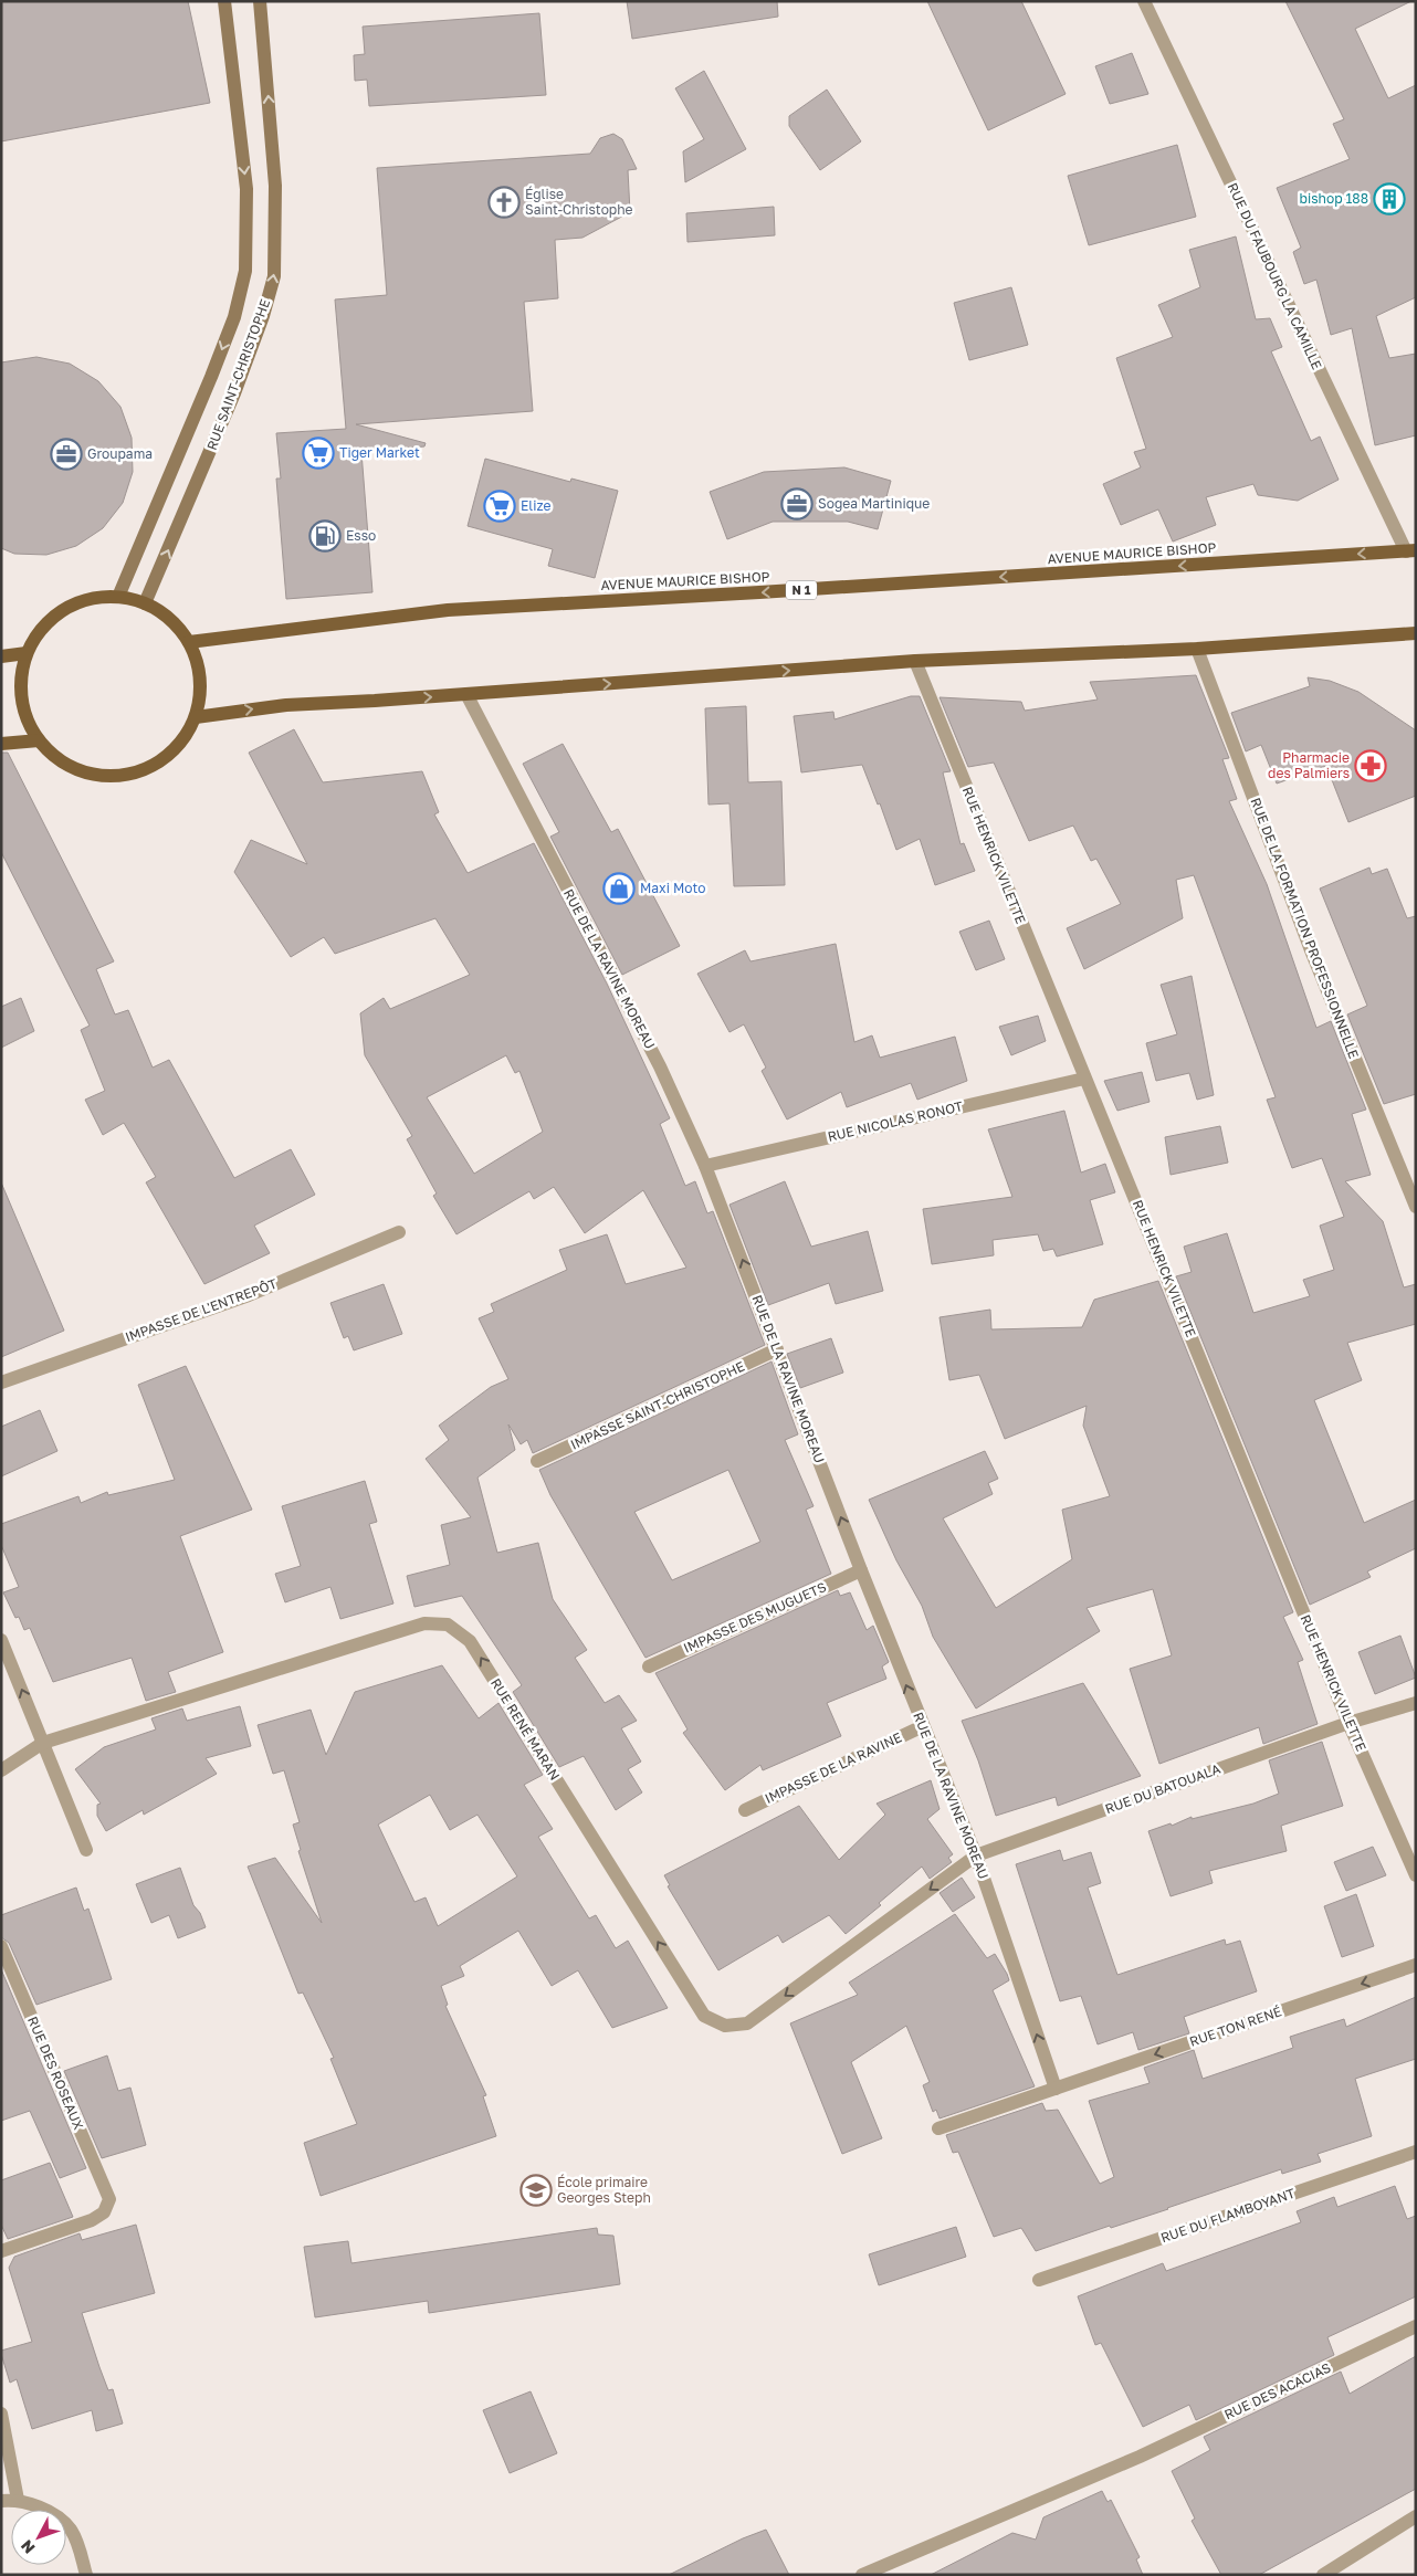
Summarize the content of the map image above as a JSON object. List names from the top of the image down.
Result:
{
  "streets": {
    "main road": ["RUE SAINT-CHRISTOPHE", "AVENUE MAURICE BISHOP", "N 1"],
    "street": [
      "RUE DU FAUBOURG LA CAMILLE",
      "RUE HENRICK VILETTE",
      "RUE DE LA FORMATION PROFESSIONNELLE",
      "RUE DE LA RAVINE MOREAU",
      "RUE NICOLAS RONOT",
      "IMPASSE DE L'ENTREPÔT",
      "IMPASSE SAINT-CHRISTOPHE",
      "IMPASSE DES MUGUETS",
      "RUE RENÉ MARAN",
      "IMPASSE DE LA RAVINE",
      "RUE DU BATOUALA",
      "RUE TON RENÉ",
      "RUE DES ROSEAUX",
      "RUE DU FLAMBOYANT",
      "RUE DES ACACIAS"
    ]
  },
  "crossings": [
    ["RUE DU FAUBOURG LA CAMILLE", "AVENUE MAURICE BISHOP"],
    ["RUE SAINT-CHRISTOPHE", "AVENUE MAURICE BISHOP"],
    ["RUE HENRICK VILETTE", "RUE NICOLAS RONOT"],
    ["RUE HENRICK VILETTE", "RUE DU BATOUALA"],
    ["RUE DE LA RAVINE MOREAU", "RUE NICOLAS RONOT"],
    ["RUE DE LA RAVINE MOREAU", "IMPASSE SAINT-CHRISTOPHE"],
    ["RUE DE LA RAVINE MOREAU", "IMPASSE DES MUGUETS"],
    ["RUE DE LA RAVINE MOREAU", "RUE RENÉ MARAN"],
    ["RUE DE LA RAVINE MOREAU", "IMPASSE DE LA RAVINE"],
    ["RUE DE LA RAVINE MOREAU", "RUE DU BATOUALA"],
    ["RUE DE LA RAVINE MOREAU", "RUE TON RENÉ"],
    ["RUE RENÉ MARAN", "RUE DU BATOUALA"]
  ],
  "one_way": ["RUE DE LA RAVINE MOREAU", "RUE TON RENÉ"],
  "places": {
    "building": ["bishop 188"],
    "church": ["Église Saint-Christophe"],
    "supermarket": ["Tiger Market", "Elize"],
    "office": ["Groupama", "Sogea Martinique"],
    "fuel station": ["Esso"],
    "pharmacy": ["Pharmacie des Palmiers"],
    "shop": ["Maxi Moto"],
    "school or university": ["École primaire Georges Steph"]
  },
  "north": "bottom left"
}
